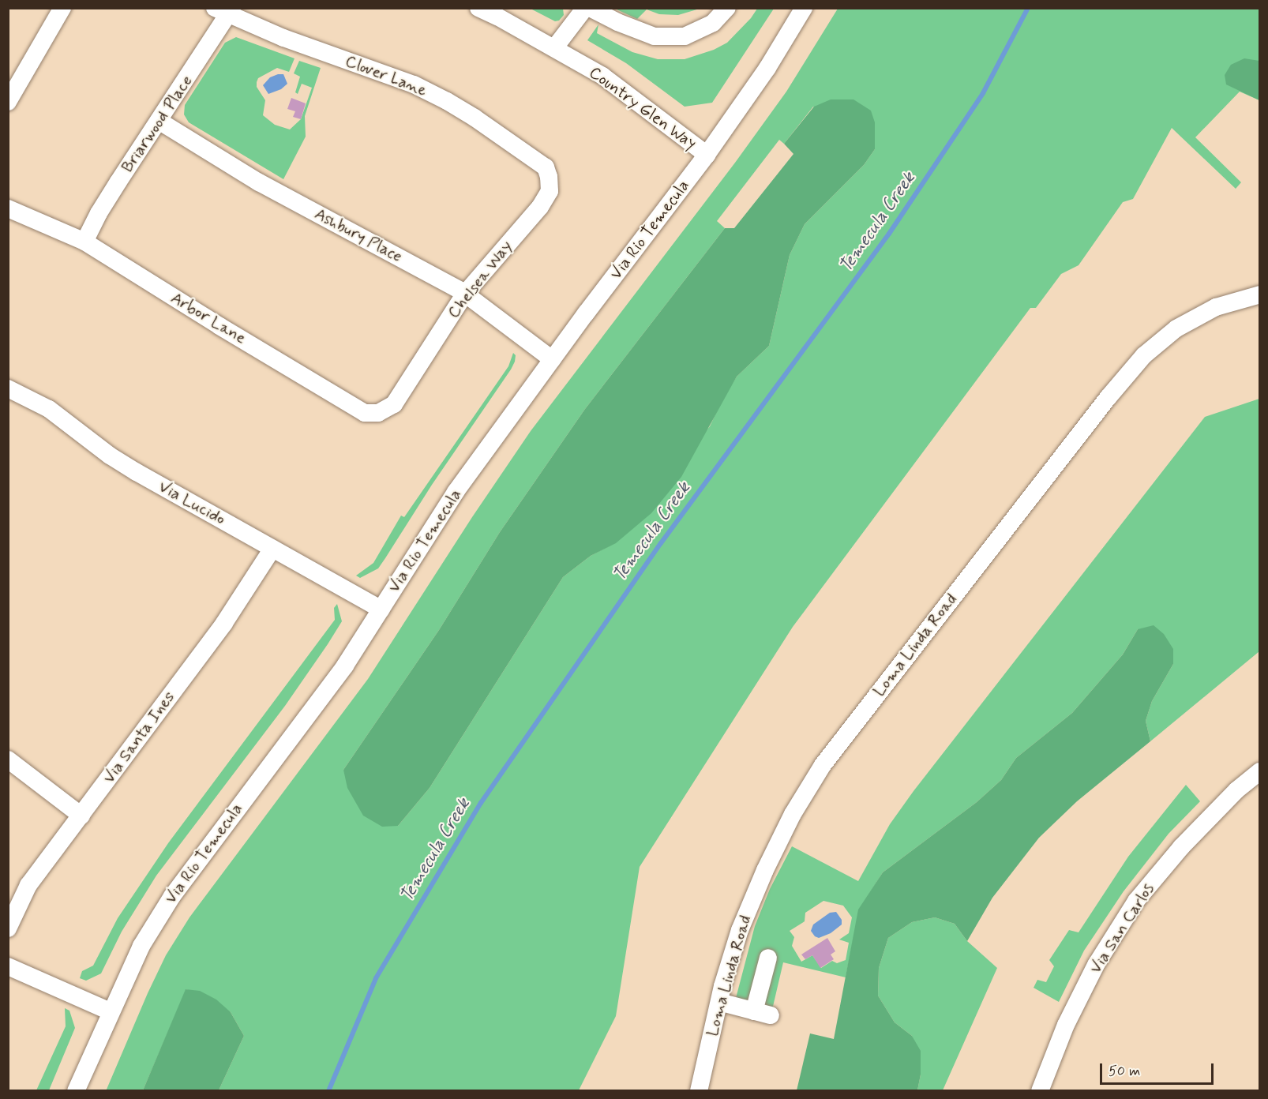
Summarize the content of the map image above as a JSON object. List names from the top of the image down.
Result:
{
  "streets": {
    "street": [
      "Clover Lane",
      "Country Glen Way",
      "Briarwood Place",
      "Via Rio Temecula",
      "Ashbury Place",
      "Chelsea Way",
      "Arbor Lane",
      "Via Lucido",
      "Loma Linda Road",
      "Via Santa Ines",
      "Via San Carlos"
    ]
  },
  "crossings": [
    ["Clover Lane", "Briarwood Place"],
    ["Clover Lane", "Chelsea Way"],
    ["Country Glen Way", "Via Rio Temecula"],
    ["Briarwood Place", "Ashbury Place"],
    ["Briarwood Place", "Arbor Lane"],
    ["Via Rio Temecula", "Ashbury Place"],
    ["Via Rio Temecula", "Via Lucido"],
    ["Ashbury Place", "Chelsea Way"],
    ["Chelsea Way", "Arbor Lane"],
    ["Via Lucido", "Via Santa Ines"]
  ],
  "water": ["Temecula Creek"],
  "scale_bar": "50 m"
}
